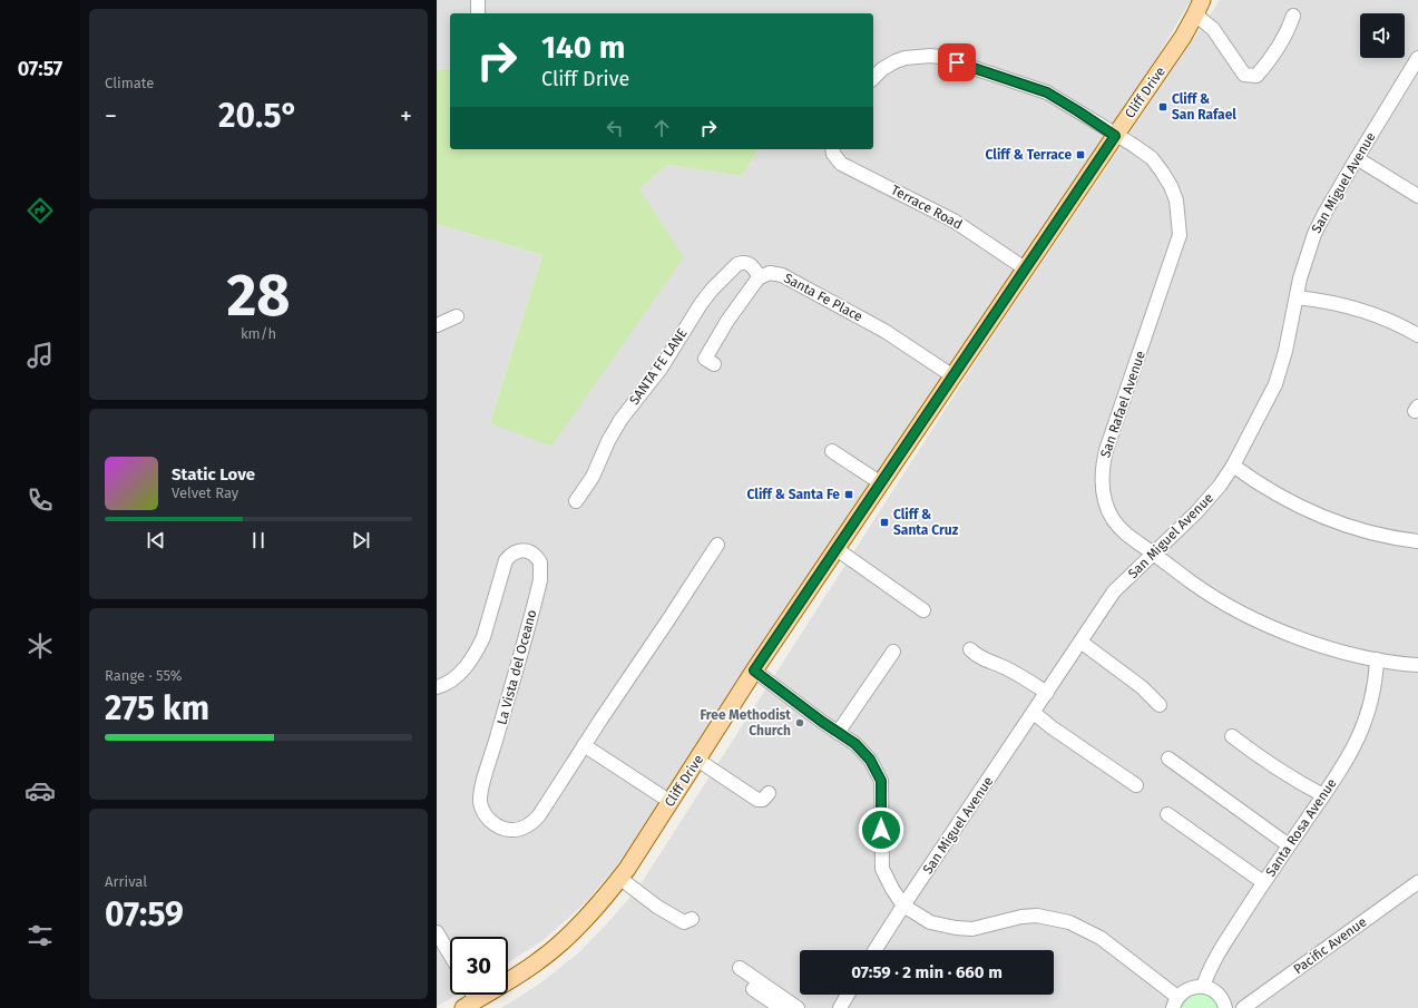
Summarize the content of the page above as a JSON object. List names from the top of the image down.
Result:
{
  "streets": {
    "main road": ["Cliff Drive"],
    "street": [
      "San Miguel Avenue",
      "Terrace Road",
      "Santa Fe Place",
      "SANTA FE LANE",
      "San Rafael Avenue",
      "La Vista del Oceano",
      "Santa Rosa Avenue",
      "Pacific Avenue"
    ]
  },
  "crossings": [
    ["Cliff Drive", "Terrace Road"],
    ["Cliff Drive", "Santa Fe Place"],
    ["Cliff Drive", "San Rafael Avenue"],
    ["San Miguel Avenue", "San Rafael Avenue"],
    ["Santa Fe Place", "SANTA FE LANE"],
    ["San Rafael Avenue", "Santa Rosa Avenue"]
  ],
  "places": {
    "transit": [
      "Cliff & San Rafael",
      "Cliff & Terrace",
      "Cliff & Santa Fe",
      "Cliff & Santa Cruz"
    ],
    "other": ["Free Methodist Church"]
  },
  "page": {
    "tabs": "07:57",
    "tile": [
      "Climate",
      ["28", "km/h"],
      ["Range · 55%", "275 km"],
      ["Arrival", "07:59"]
    ],
    "turn": ["140 m", "Cliff Drive"],
    "heat": ["−", "20.5°", "+"],
    "song": ["Static Love", "Velvet Ray"],
    "limit": "30",
    "trip": "07:59 · 2 min · 660 m"
  }
}
